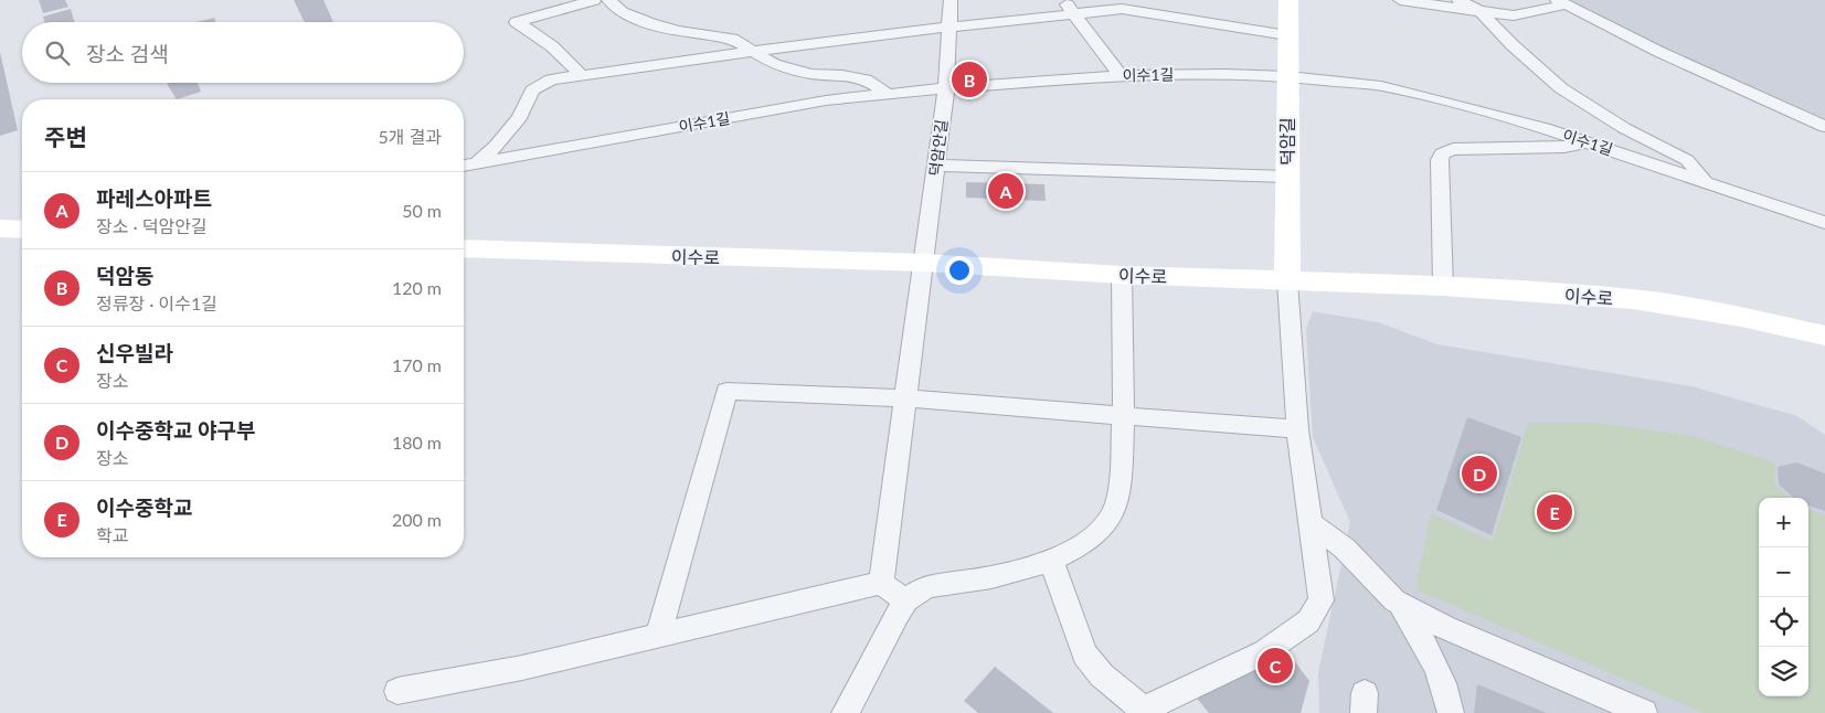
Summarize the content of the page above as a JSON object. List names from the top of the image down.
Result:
{
  "streets": {
    "main road": ["덕암길", "이수로"],
    "street": ["이수1길", "덕암안길"]
  },
  "crossings": [
    ["이수1길", "덕암길"],
    ["이수1길", "덕암안길"],
    ["덕암길", "이수로"],
    ["덕암안길", "이수로"]
  ],
  "page": {
    "search": "장소 검색",
    "pins": [
      "B",
      "A",
      "D",
      "E",
      "C"
    ],
    "heading": ["주변", "5개 결과"],
    "list": [
      {
        "mark": "A",
        "name": "파레스아파트",
        "note": "장소 · 덕암안길",
        "value": "50 m"
      },
      {
        "mark": "B",
        "name": "덕암동",
        "note": "정류장 · 이수1길",
        "value": "120 m"
      },
      {
        "mark": "C",
        "name": "신우빌라",
        "note": "장소",
        "value": "170 m"
      },
      {
        "mark": "D",
        "name": "이수중학교 야구부",
        "note": "장소",
        "value": "180 m"
      },
      {
        "mark": "E",
        "name": "이수중학교",
        "note": "학교",
        "value": "200 m"
      }
    ],
    "map_buttons": ["+", "−"]
  }
}
